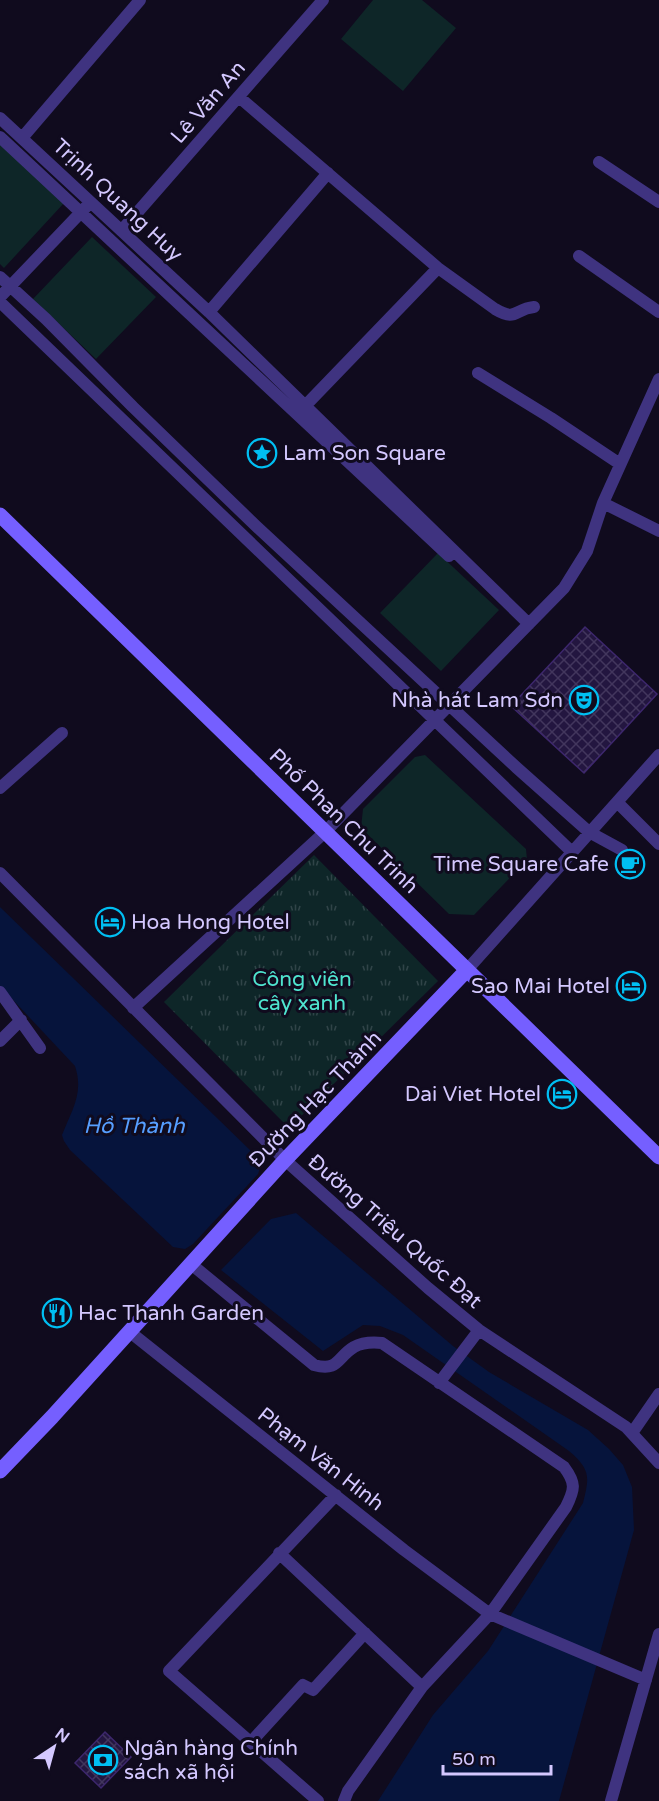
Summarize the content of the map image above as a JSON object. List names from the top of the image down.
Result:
{
  "streets": {
    "street": [
      "Lê Văn An",
      "Trịnh Quang Huy",
      "Phố Phan Chu Trinh",
      "Đường Hạc Thành",
      "Đường Triệu Quốc Đạt",
      "Phạm Văn Hinh"
    ]
  },
  "crossings": [
    ["Lê Văn An", "Trịnh Quang Huy"],
    ["Phố Phan Chu Trinh", "Đường Hạc Thành"],
    ["Đường Hạc Thành", "Đường Triệu Quốc Đạt"],
    ["Đường Hạc Thành", "Phạm Văn Hinh"]
  ],
  "water": ["Hồ Thành"],
  "parks": ["Công viên cây xanh"],
  "places": {
    "place": ["Lam Son Square"],
    "theatre": ["Nhà hát Lam Sơn"],
    "cafe": ["Time Square Cafe"],
    "hotel": ["Hoa Hong Hotel", "Sao Mai Hotel", "Dai Viet Hotel"],
    "restaurant": ["Hac Thanh Garden"],
    "bank": ["Ngân hàng Chính sách xã hội"]
  },
  "scale_bar": "50 m",
  "north": "top right"
}
